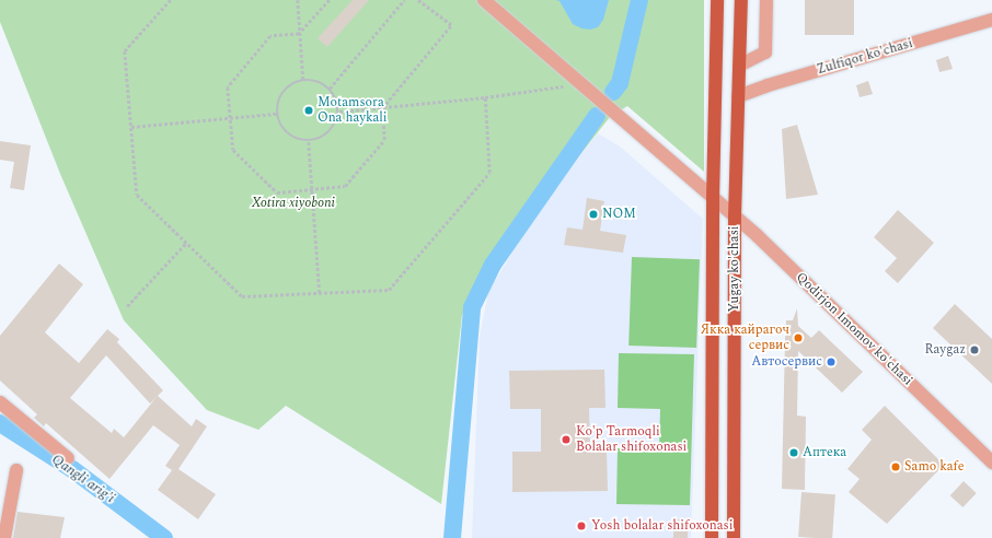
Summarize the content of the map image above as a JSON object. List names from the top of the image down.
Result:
{
  "streets": {
    "main road": ["Yugay ko'chasi"],
    "street": ["Zulfiqor ko'chasi", "Qodirjon Imomov ko'chasi"]
  },
  "crossings": [
    ["Zulfiqor ko'chasi", "Yugay ko'chasi"],
    ["Yugay ko'chasi", "Qodirjon Imomov ko'chasi"]
  ],
  "water": ["Qangli arig'i"],
  "parks": ["Xotira xiyoboni"],
  "places": [
    "Motamsora Ona haykali",
    "NOM",
    "Якка кайрагоч сервис",
    "Raygaz",
    "Автосервис",
    "Ko'p Tarmoqli Bolalar shifoxonasi",
    "Аптека",
    "Samo kafe",
    "Yosh bolalar shifoxonasi"
  ]
}
